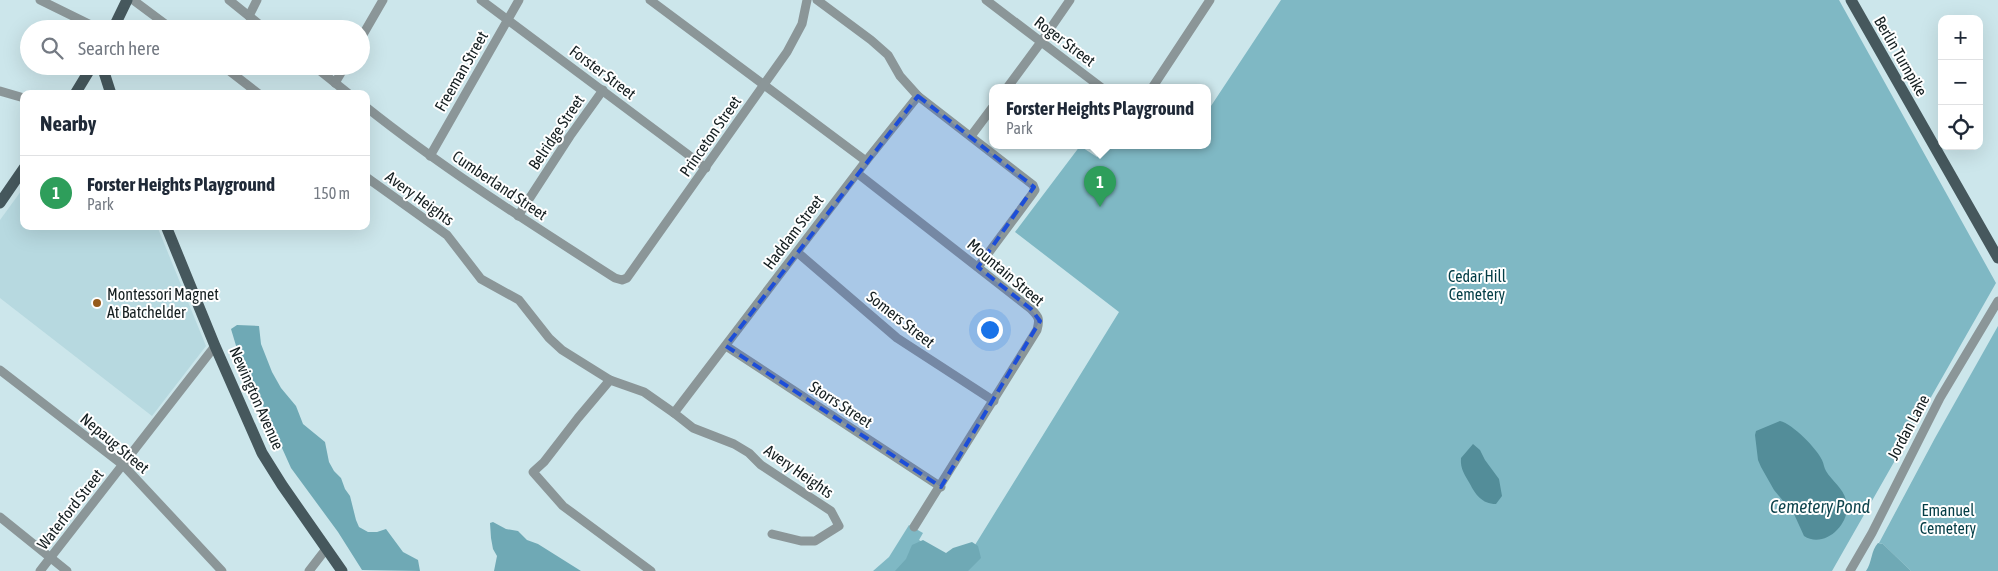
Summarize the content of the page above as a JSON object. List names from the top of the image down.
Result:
{
  "streets": {
    "main road": ["Berlin Turnpike", "Newington Avenue"],
    "street": [
      "Roger Street",
      "Freeman Street",
      "Forster Street",
      "Belridge Street",
      "Princeton Street",
      "Cumberland Street",
      "Avery Heights",
      "Haddam Street",
      "Mountain Street",
      "Somers Street",
      "Storrs Street",
      "Jordan Lane",
      "Nepaug Street",
      "Waterford Street"
    ]
  },
  "crossings": [
    ["Freeman Street", "Forster Street"],
    ["Freeman Street", "Cumberland Street"],
    ["Forster Street", "Belridge Street"],
    ["Forster Street", "Princeton Street"],
    ["Belridge Street", "Cumberland Street"],
    ["Princeton Street", "Cumberland Street"],
    ["Avery Heights", "Haddam Street"],
    ["Haddam Street", "Mountain Street"],
    ["Haddam Street", "Somers Street"],
    ["Haddam Street", "Storrs Street"],
    ["Mountain Street", "Somers Street"],
    ["Mountain Street", "Storrs Street"],
    ["Newington Avenue", "Waterford Street"],
    ["Nepaug Street", "Waterford Street"]
  ],
  "water": ["Cemetery Pond"],
  "parks": ["Cedar Hill Cemetery", "Emanuel Cemetery"],
  "places": ["Montessori Magnet At Batchelder"],
  "page": {
    "map_buttons": ["+", "−"],
    "search": "Search here",
    "popup": ["Forster Heights Playground", "Park"],
    "heading": "Nearby",
    "list": [
      {
        "mark": "1",
        "name": "Forster Heights Playground",
        "note": "Park",
        "value": "150 m"
      }
    ],
    "pins": "1"
  }
}
